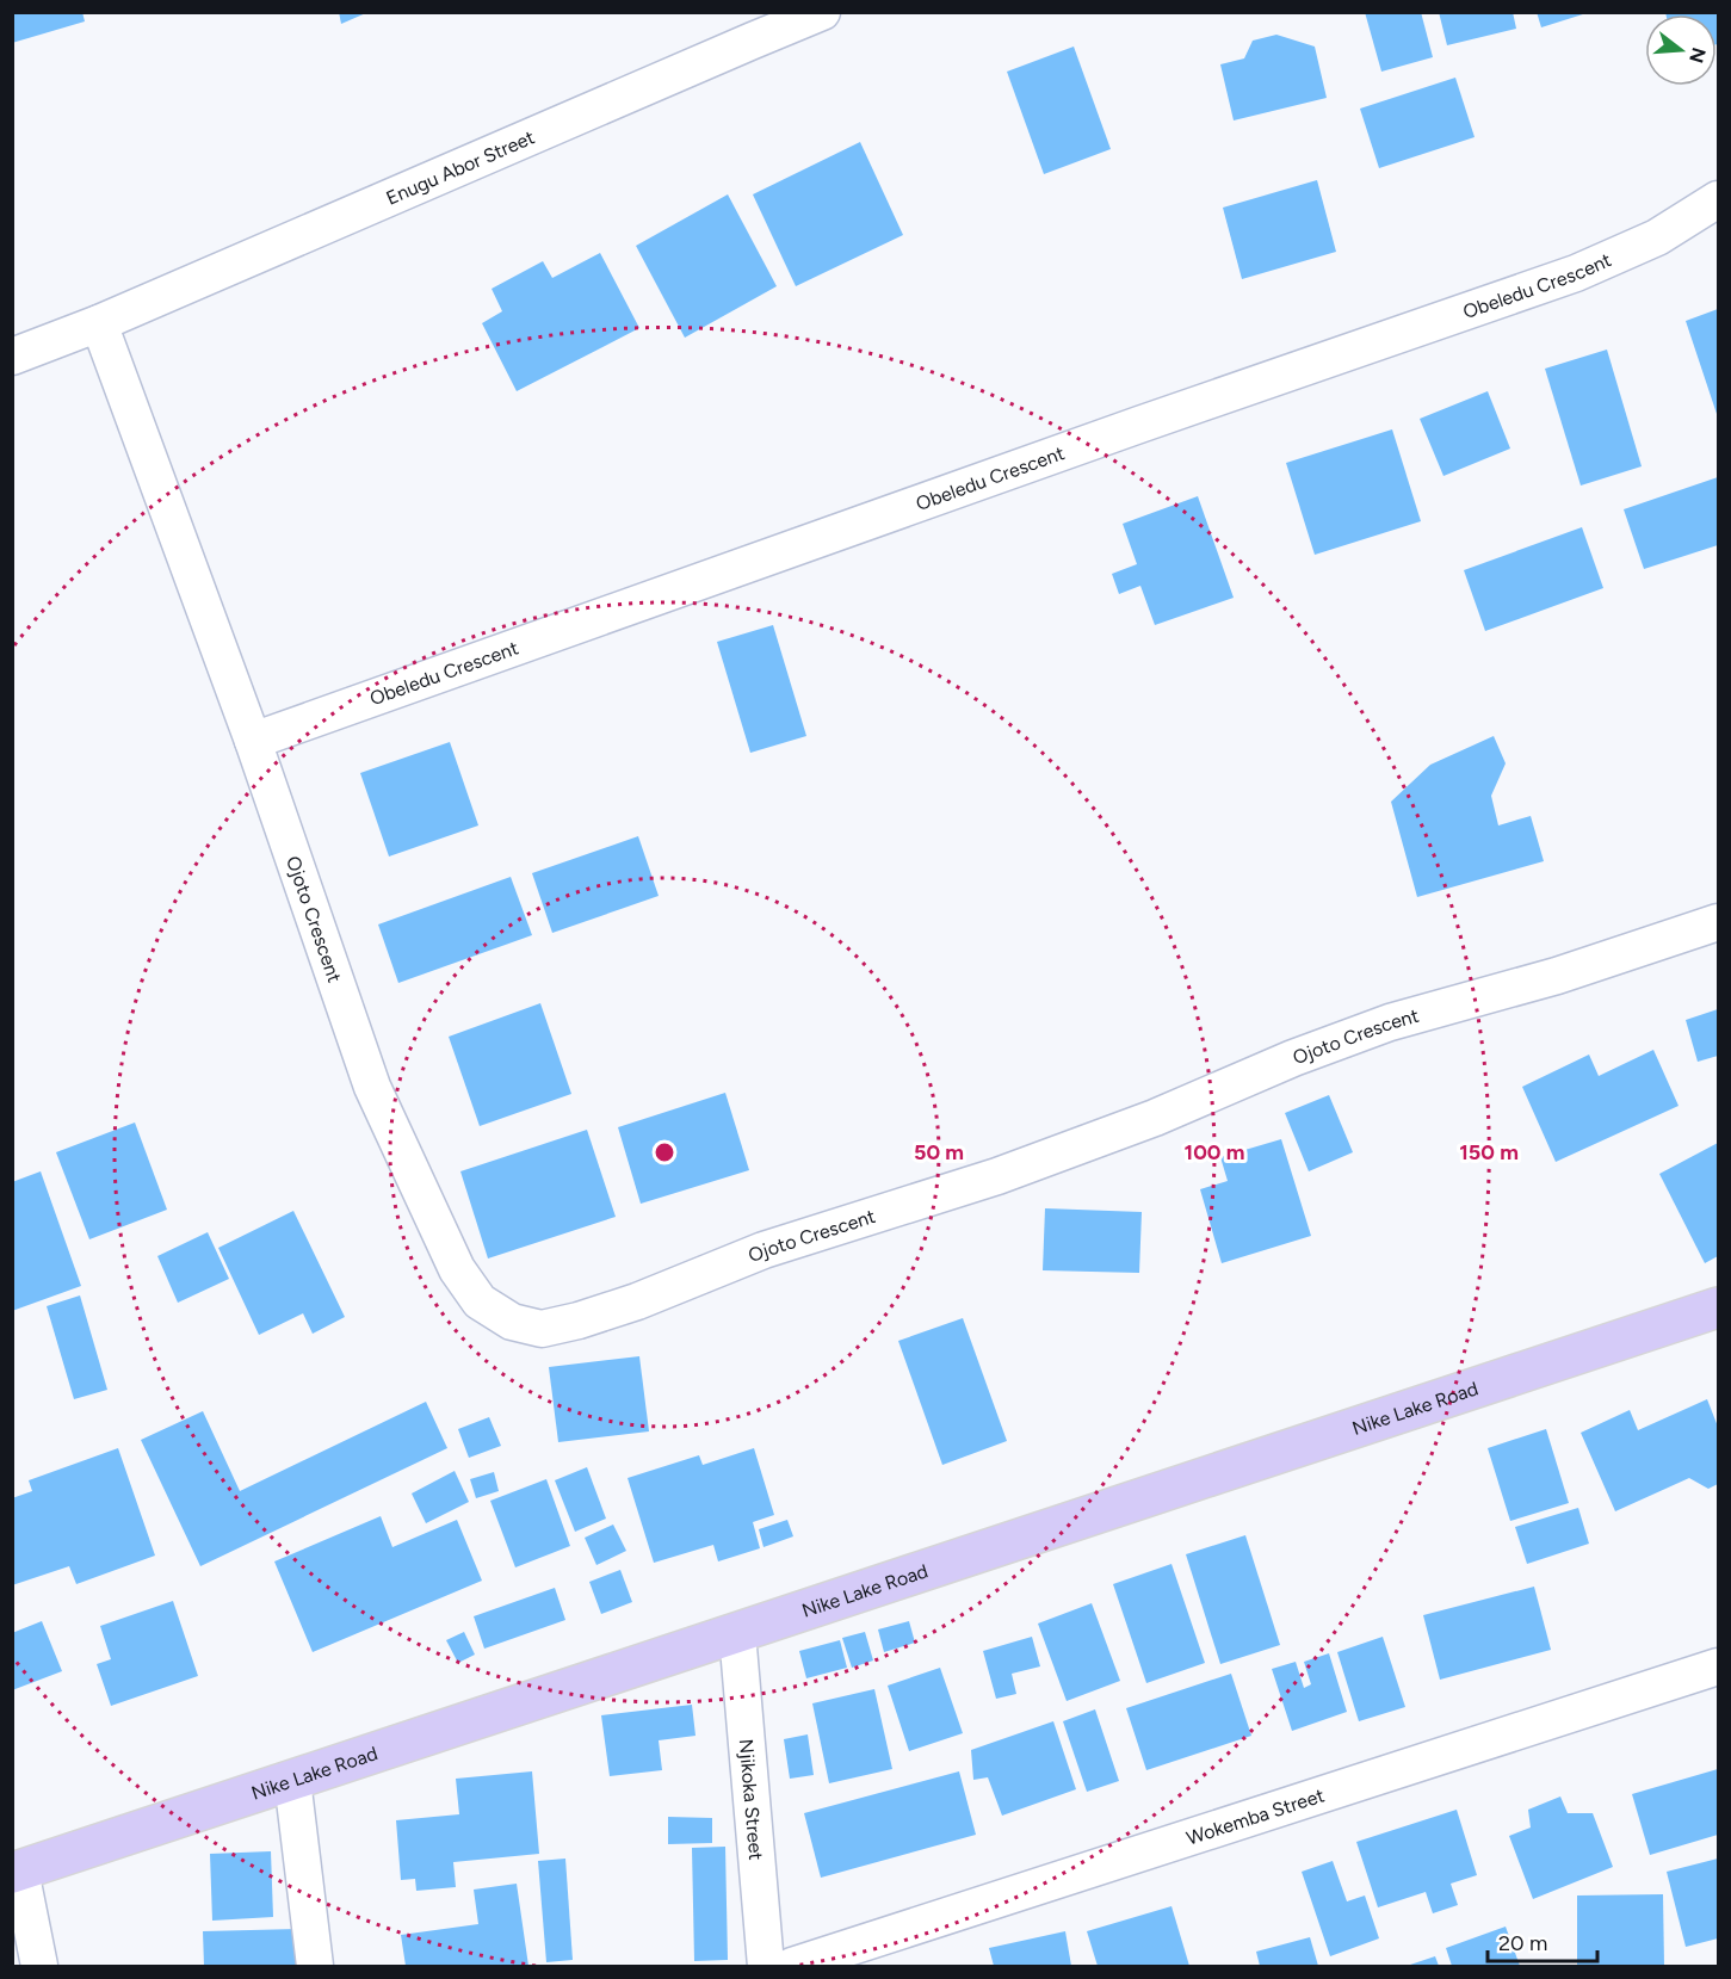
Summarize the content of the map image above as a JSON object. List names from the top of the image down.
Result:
{
  "streets": {
    "main road": ["Nike Lake Road"],
    "street": [
      "Enugu Abor Street",
      "Obeledu Crescent",
      "Ojoto Crescent",
      "Njikoka Street",
      "Wokemba Street"
    ]
  },
  "crossings": [
    ["Enugu Abor Street", "Ojoto Crescent"],
    ["Obeledu Crescent", "Ojoto Crescent"],
    ["Nike Lake Road", "Njikoka Street"]
  ],
  "scale_bar": "20 m",
  "north": "right",
  "rings": ["50 m", "100 m", "150 m"]
}
